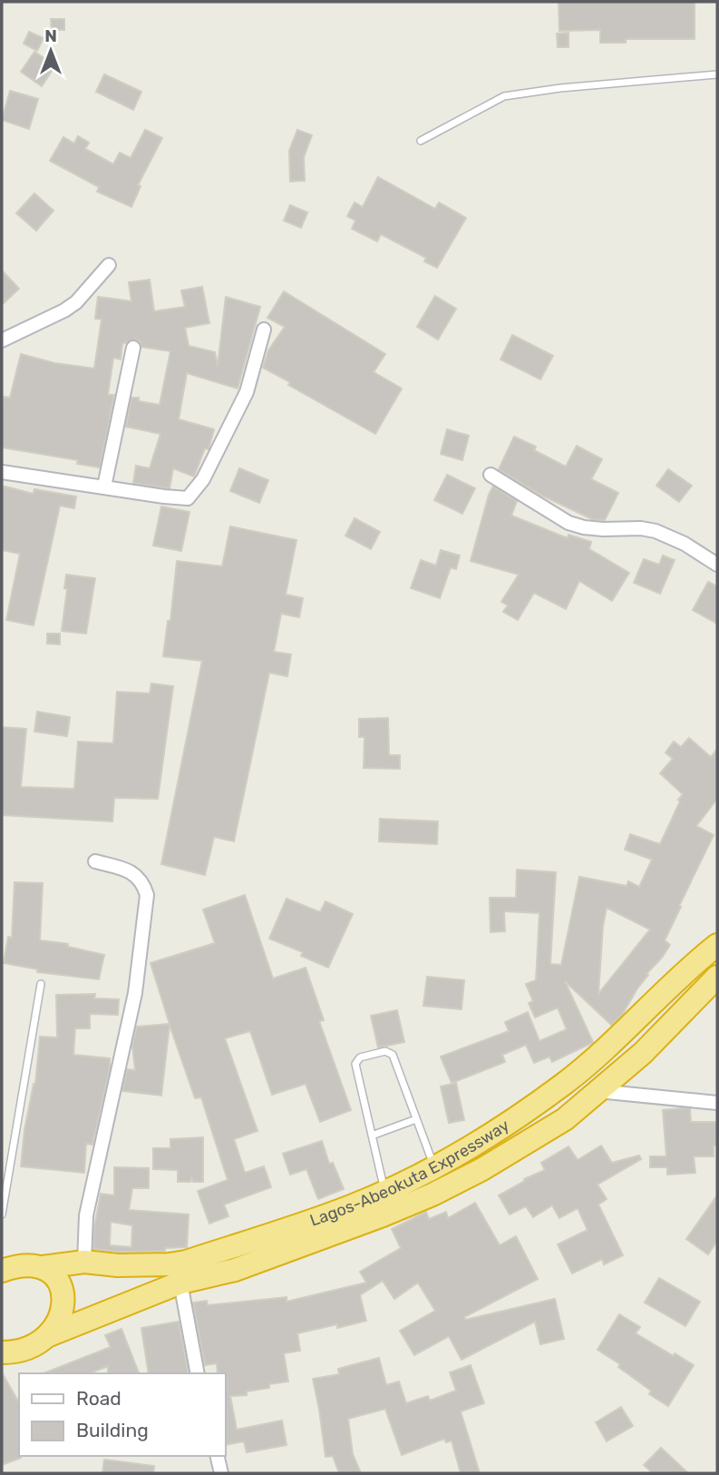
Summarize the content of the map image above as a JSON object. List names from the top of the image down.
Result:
{
  "streets": {
    "highway": ["Lagos-Abeokuta Expressway"]
  },
  "legend": ["Road", "Building"],
  "north": "top"
}
